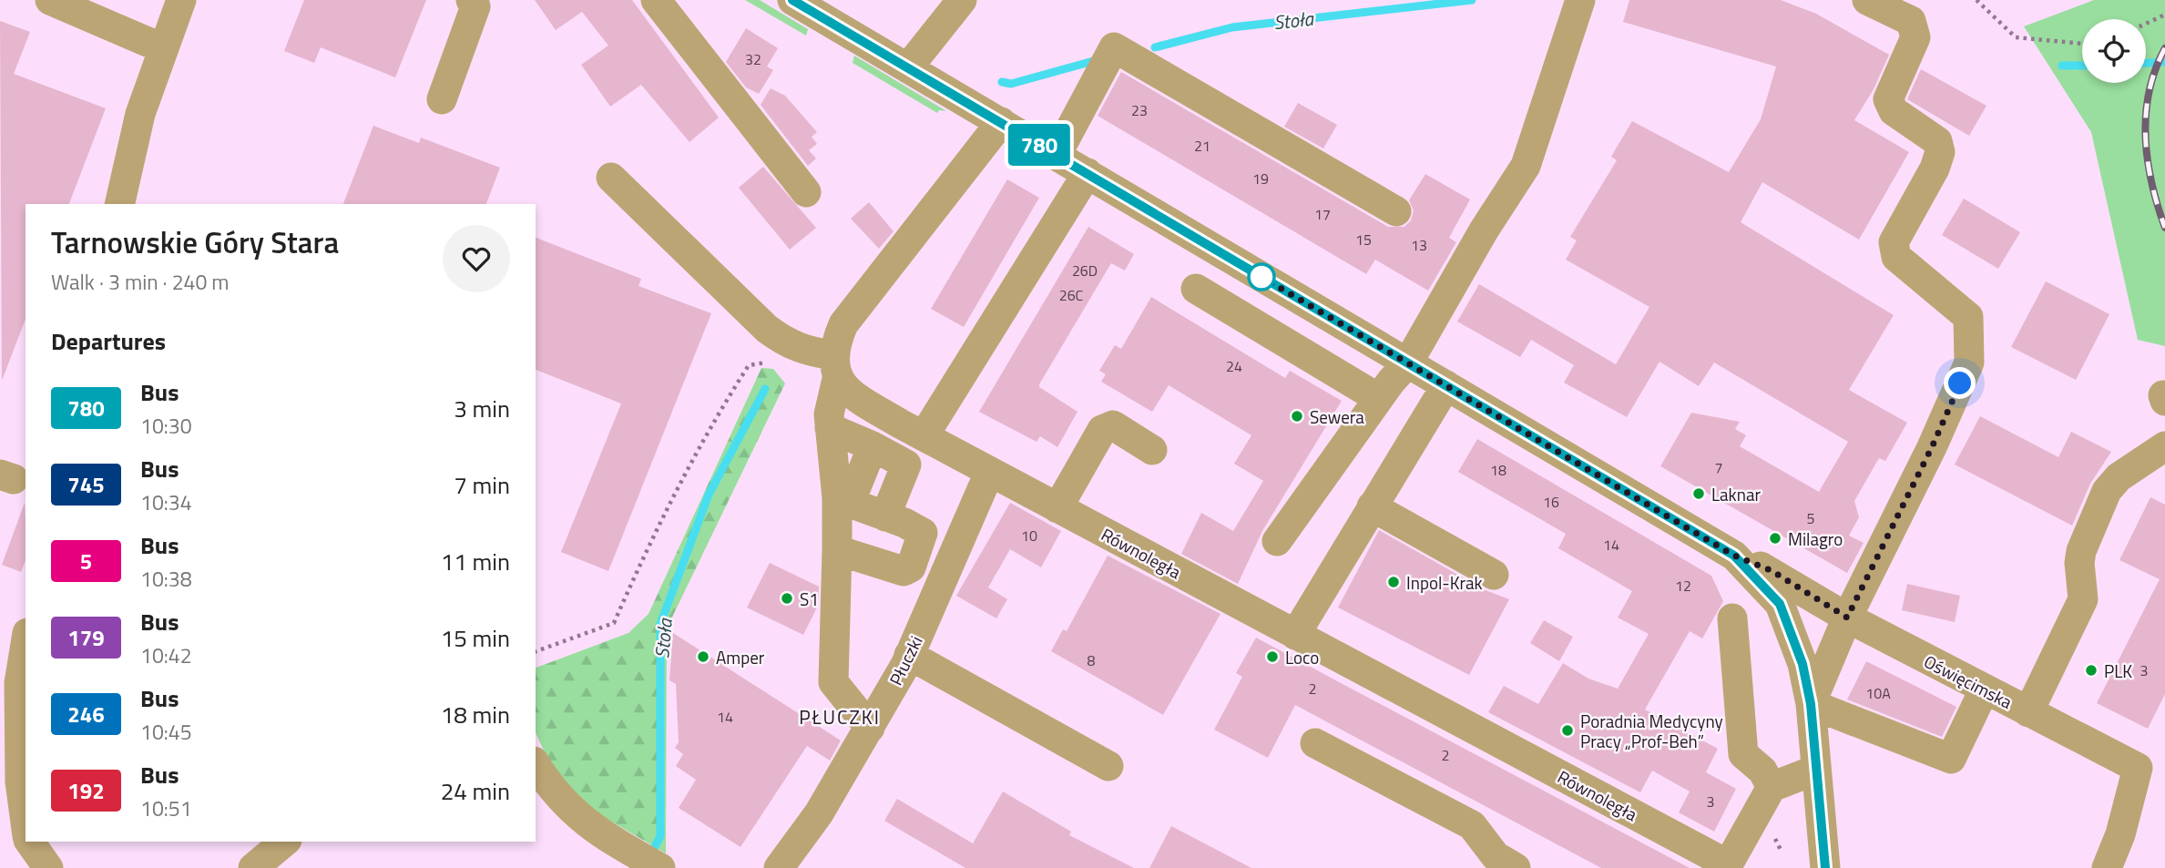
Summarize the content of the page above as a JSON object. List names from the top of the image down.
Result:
{
  "streets": {
    "street": ["Równoległa", "Płuczki", "Oświęcimska"]
  },
  "crossings": [
    ["Równoległa", "Płuczki"]
  ],
  "districts": ["PŁUCZKI"],
  "water": ["Stoła"],
  "places": [
    "Sewera",
    "Laknar",
    "Milagro",
    "Inpol-Krak",
    "S1",
    "Amper",
    "Loco",
    "PLK",
    "Poradnia Medycyny Pracy „Prof-Beh”"
  ],
  "lines": ["bus line 780"],
  "house_numbers": [
    "32",
    "23",
    "21",
    "19",
    "17",
    "15",
    "13",
    "26D",
    "26C",
    "24",
    "7",
    "18",
    "16",
    "5",
    "10",
    "14",
    "12",
    "8",
    "3",
    "2",
    "10A",
    "14",
    "2",
    "3"
  ],
  "page": {
    "on_map": "780",
    "heading": [
      ["Tarnowskie Góry Stara", "Walk · 3 min · 240 m"],
      "Departures"
    ],
    "list": [
      {
        "mark": "780",
        "name": "Bus",
        "note": "10:30",
        "value": "3 min"
      },
      {
        "mark": "745",
        "name": "Bus",
        "note": "10:34",
        "value": "7 min"
      },
      {
        "mark": "5",
        "name": "Bus",
        "note": "10:38",
        "value": "11 min"
      },
      {
        "mark": "179",
        "name": "Bus",
        "note": "10:42",
        "value": "15 min"
      },
      {
        "mark": "246",
        "name": "Bus",
        "note": "10:45",
        "value": "18 min"
      },
      {
        "mark": "192",
        "name": "Bus",
        "note": "10:51",
        "value": "24 min"
      }
    ]
  }
}
